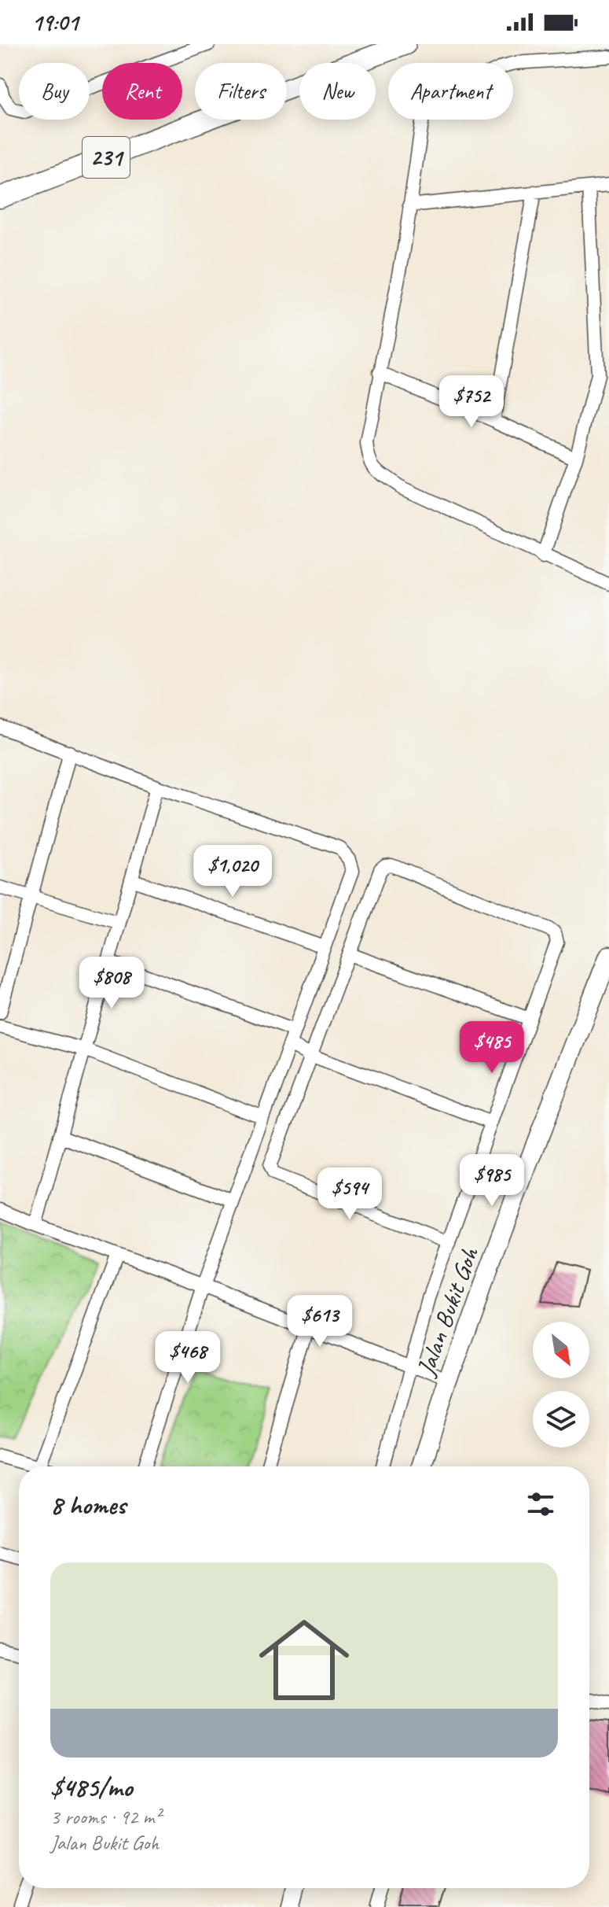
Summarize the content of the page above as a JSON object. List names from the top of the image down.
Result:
{
  "streets": {
    "main road": ["231", "Jalan Bukit Goh"]
  },
  "north": "bottom right",
  "page": {
    "status": "19:01",
    "chip": [
      "Buy",
      "Rent",
      "Filters",
      "New",
      "Apartment"
    ],
    "price": [
      "$752",
      "$1,020",
      "$808",
      "$485",
      "$985",
      "$594",
      "$613",
      "$468"
    ],
    "heading": "8 homes",
    "list": [
      {
        "name": "$485/mo",
        "note": "3 rooms · 92 m² · Jalan Bukit Goh"
      }
    ]
  }
}
